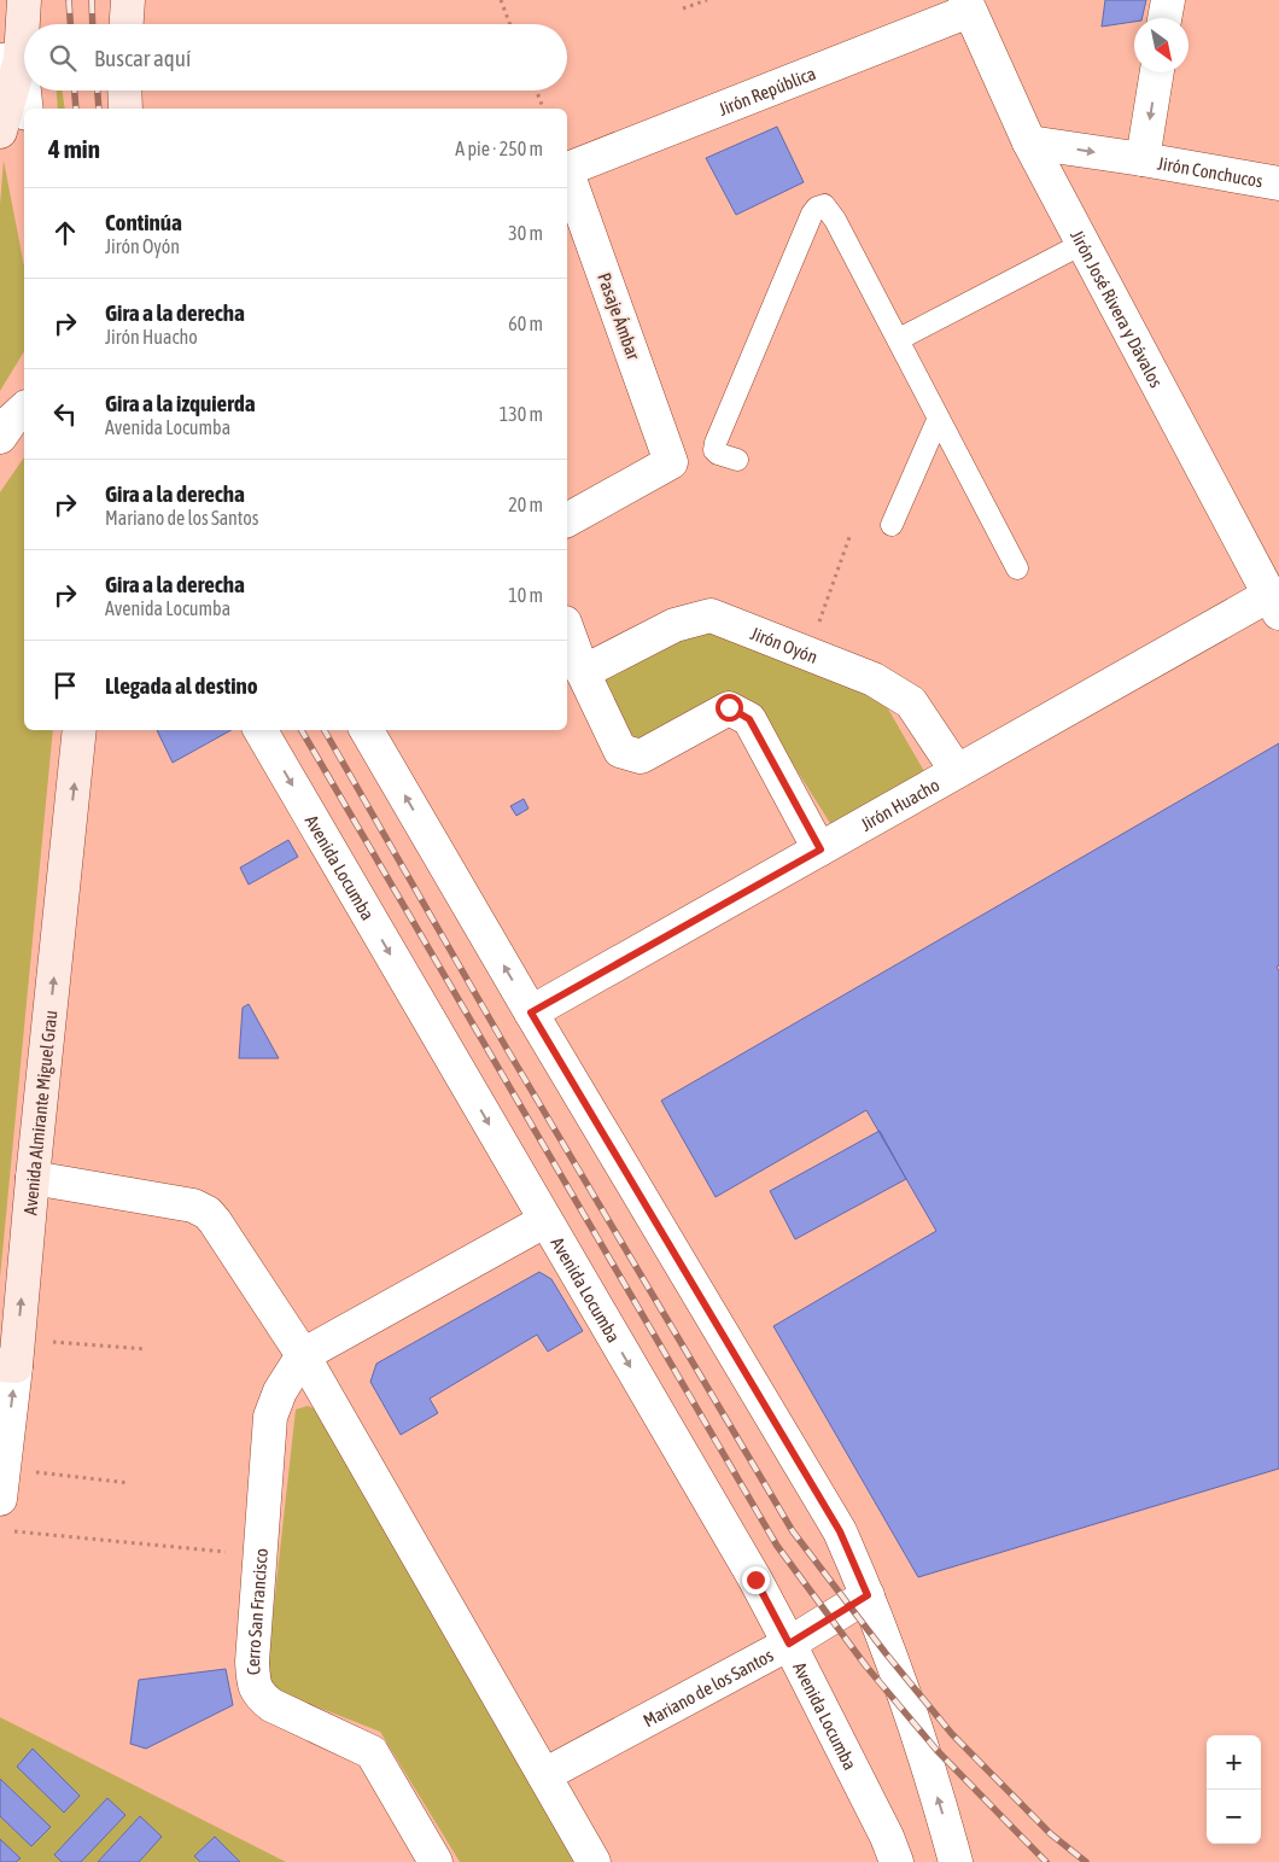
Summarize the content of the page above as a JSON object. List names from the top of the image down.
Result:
{
  "streets": {
    "main road": ["Avenida Almirante Miguel Grau"],
    "street": [
      "Jirón República",
      "Jirón Conchucos",
      "Jirón José Rivera y Dávalos",
      "Pasaje Ámbar",
      "Jirón Oyón",
      "Jirón Huacho",
      "Avenida Locumba",
      "Cerro San Francisco",
      "Mariano de los Santos"
    ]
  },
  "crossings": [
    ["Jirón República", "Jirón José Rivera y Dávalos"],
    ["Jirón Conchucos", "Jirón José Rivera y Dávalos"],
    ["Jirón José Rivera y Dávalos", "Jirón Huacho"],
    ["Jirón Oyón", "Jirón Huacho"],
    ["Avenida Locumba", "Cerro San Francisco"],
    ["Avenida Locumba", "Mariano de los Santos"]
  ],
  "one_way": ["Avenida Almirante Miguel Grau"],
  "north": "bottom right",
  "page": {
    "search": "Buscar aquí",
    "heading": ["4 min", "A pie · 250 m"],
    "list": [
      ["Continúa", "Jirón Oyón", "30 m"],
      ["Gira a la derecha", "Jirón Huacho", "60 m"],
      ["Gira a la izquierda", "Avenida Locumba", "130 m"],
      ["Gira a la derecha", "Mariano de los Santos", "20 m"],
      ["Gira a la derecha", "Avenida Locumba", "10 m"],
      "Llegada al destino"
    ],
    "map_buttons": ["+", "−"]
  }
}
